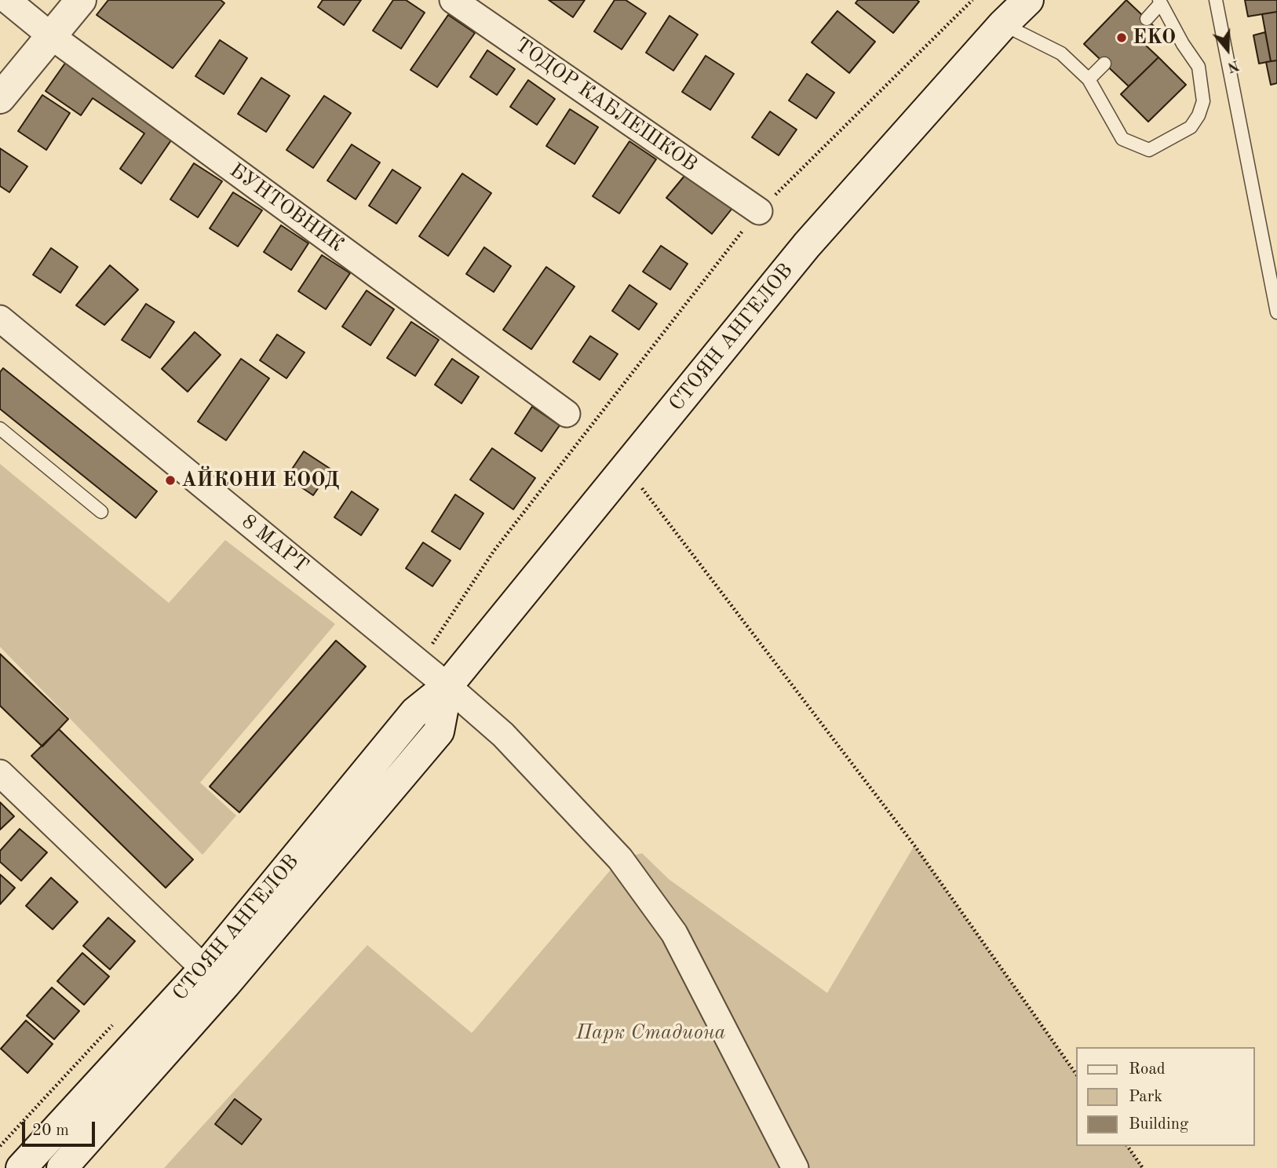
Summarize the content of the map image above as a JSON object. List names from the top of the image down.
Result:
{
  "streets": {
    "main road": ["СТОЯН АНГЕЛОВ"],
    "street": ["ТОДОР КАБЛЕШКОВ", "БУНТОВНИК", "8 МАРТ"]
  },
  "crossings": [
    ["СТОЯН АНГЕЛОВ", "8 МАРТ"]
  ],
  "parks": ["Парк Стадиона"],
  "places": ["EKO", "АЙКОНИ ЕООД"],
  "legend": ["Road", "Park", "Building"],
  "scale_bar": "20 m",
  "north": "bottom"
}
